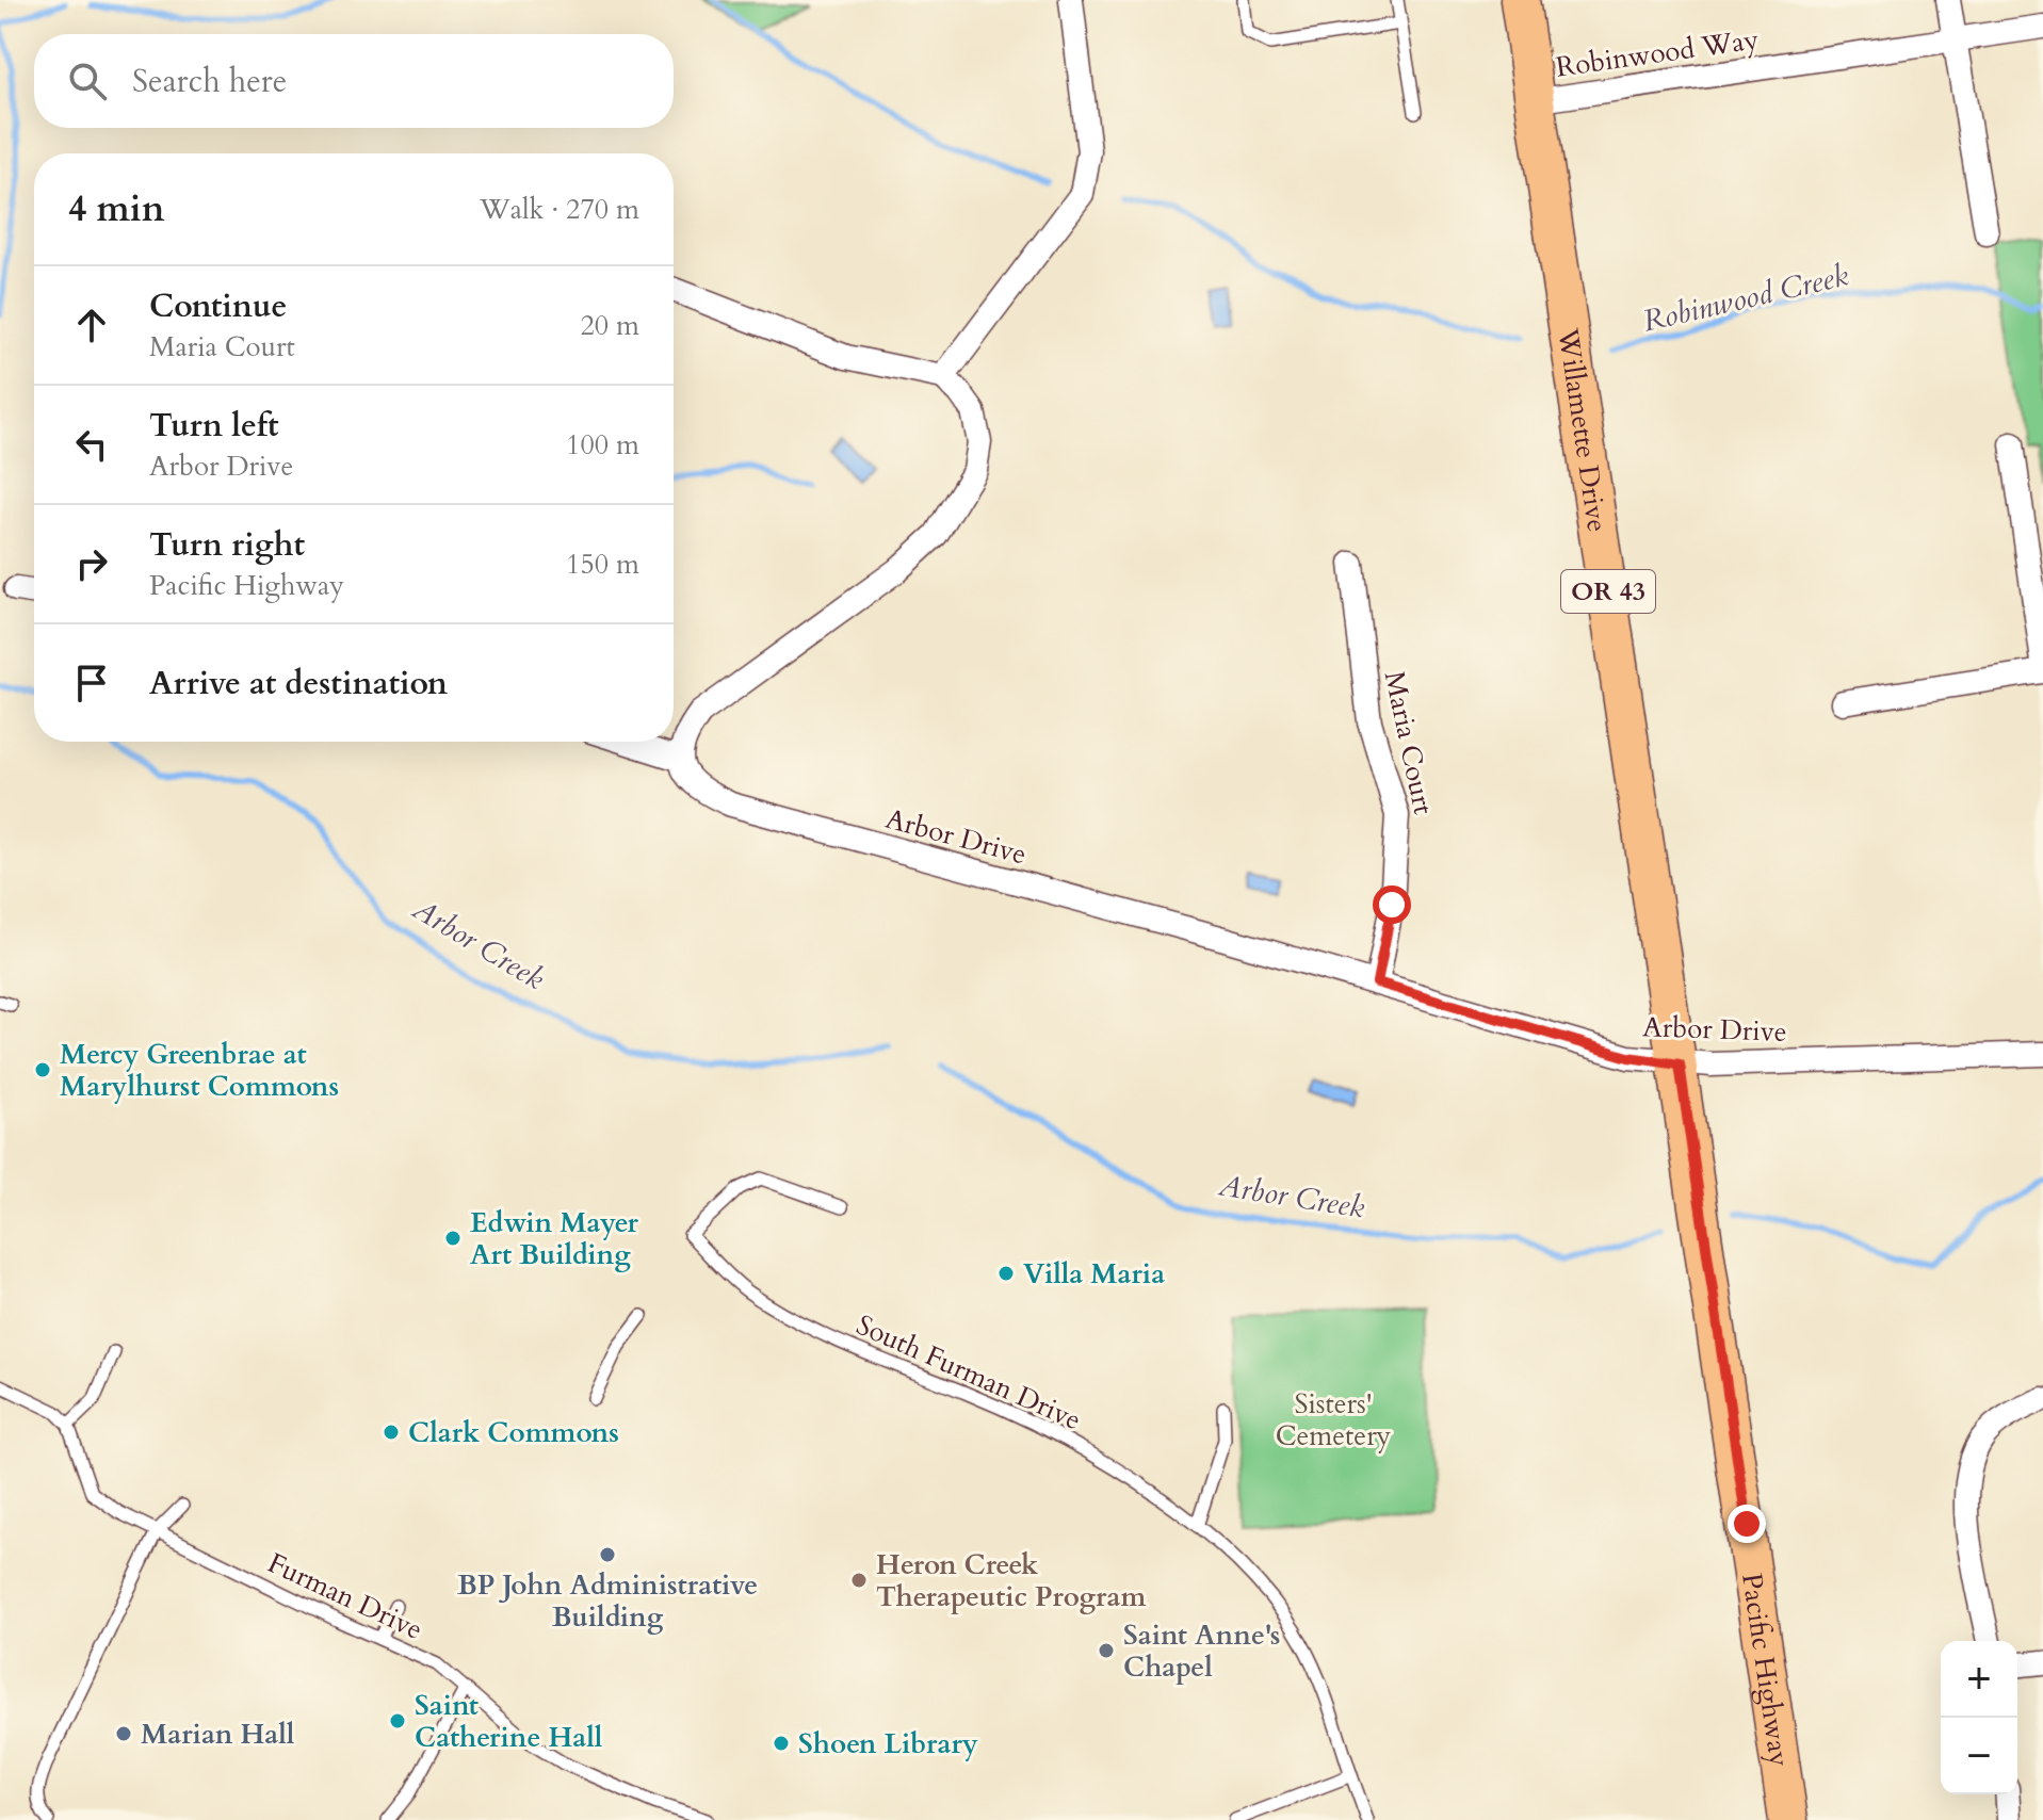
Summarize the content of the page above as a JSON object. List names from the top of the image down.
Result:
{
  "streets": {
    "main road": ["Willamette Drive", "OR 43", "Pacific Highway"],
    "street": ["Robinwood Way", "Maria Court", "Arbor Drive"],
    "lane": ["South Furman Drive", "Furman Drive"]
  },
  "crossings": [
    ["Robinwood Way", "Willamette Drive"],
    ["Willamette Drive", "Arbor Drive"],
    ["Willamette Drive", "Pacific Highway"],
    ["Maria Court", "Arbor Drive"],
    ["Arbor Drive", "Pacific Highway"]
  ],
  "water": ["Robinwood Creek", "Arbor Creek"],
  "parks": ["Sisters' Cemetery"],
  "places": [
    "Mercy Greenbrae at Marylhurst Commons",
    "Edwin Mayer Art Building",
    "Villa Maria",
    "Clark Commons",
    "BP John Administrative Building",
    "Heron Creek Therapeutic Program",
    "Saint Anne's Chapel",
    "Saint Catherine Hall",
    "Marian Hall",
    "Shoen Library"
  ],
  "page": {
    "search": "Search here",
    "heading": ["4 min", "Walk · 270 m"],
    "list": [
      ["Continue", "Maria Court", "20 m"],
      ["Turn left", "Arbor Drive", "100 m"],
      ["Turn right", "Pacific Highway", "150 m"],
      "Arrive at destination"
    ],
    "map_buttons": ["+", "−"]
  }
}
